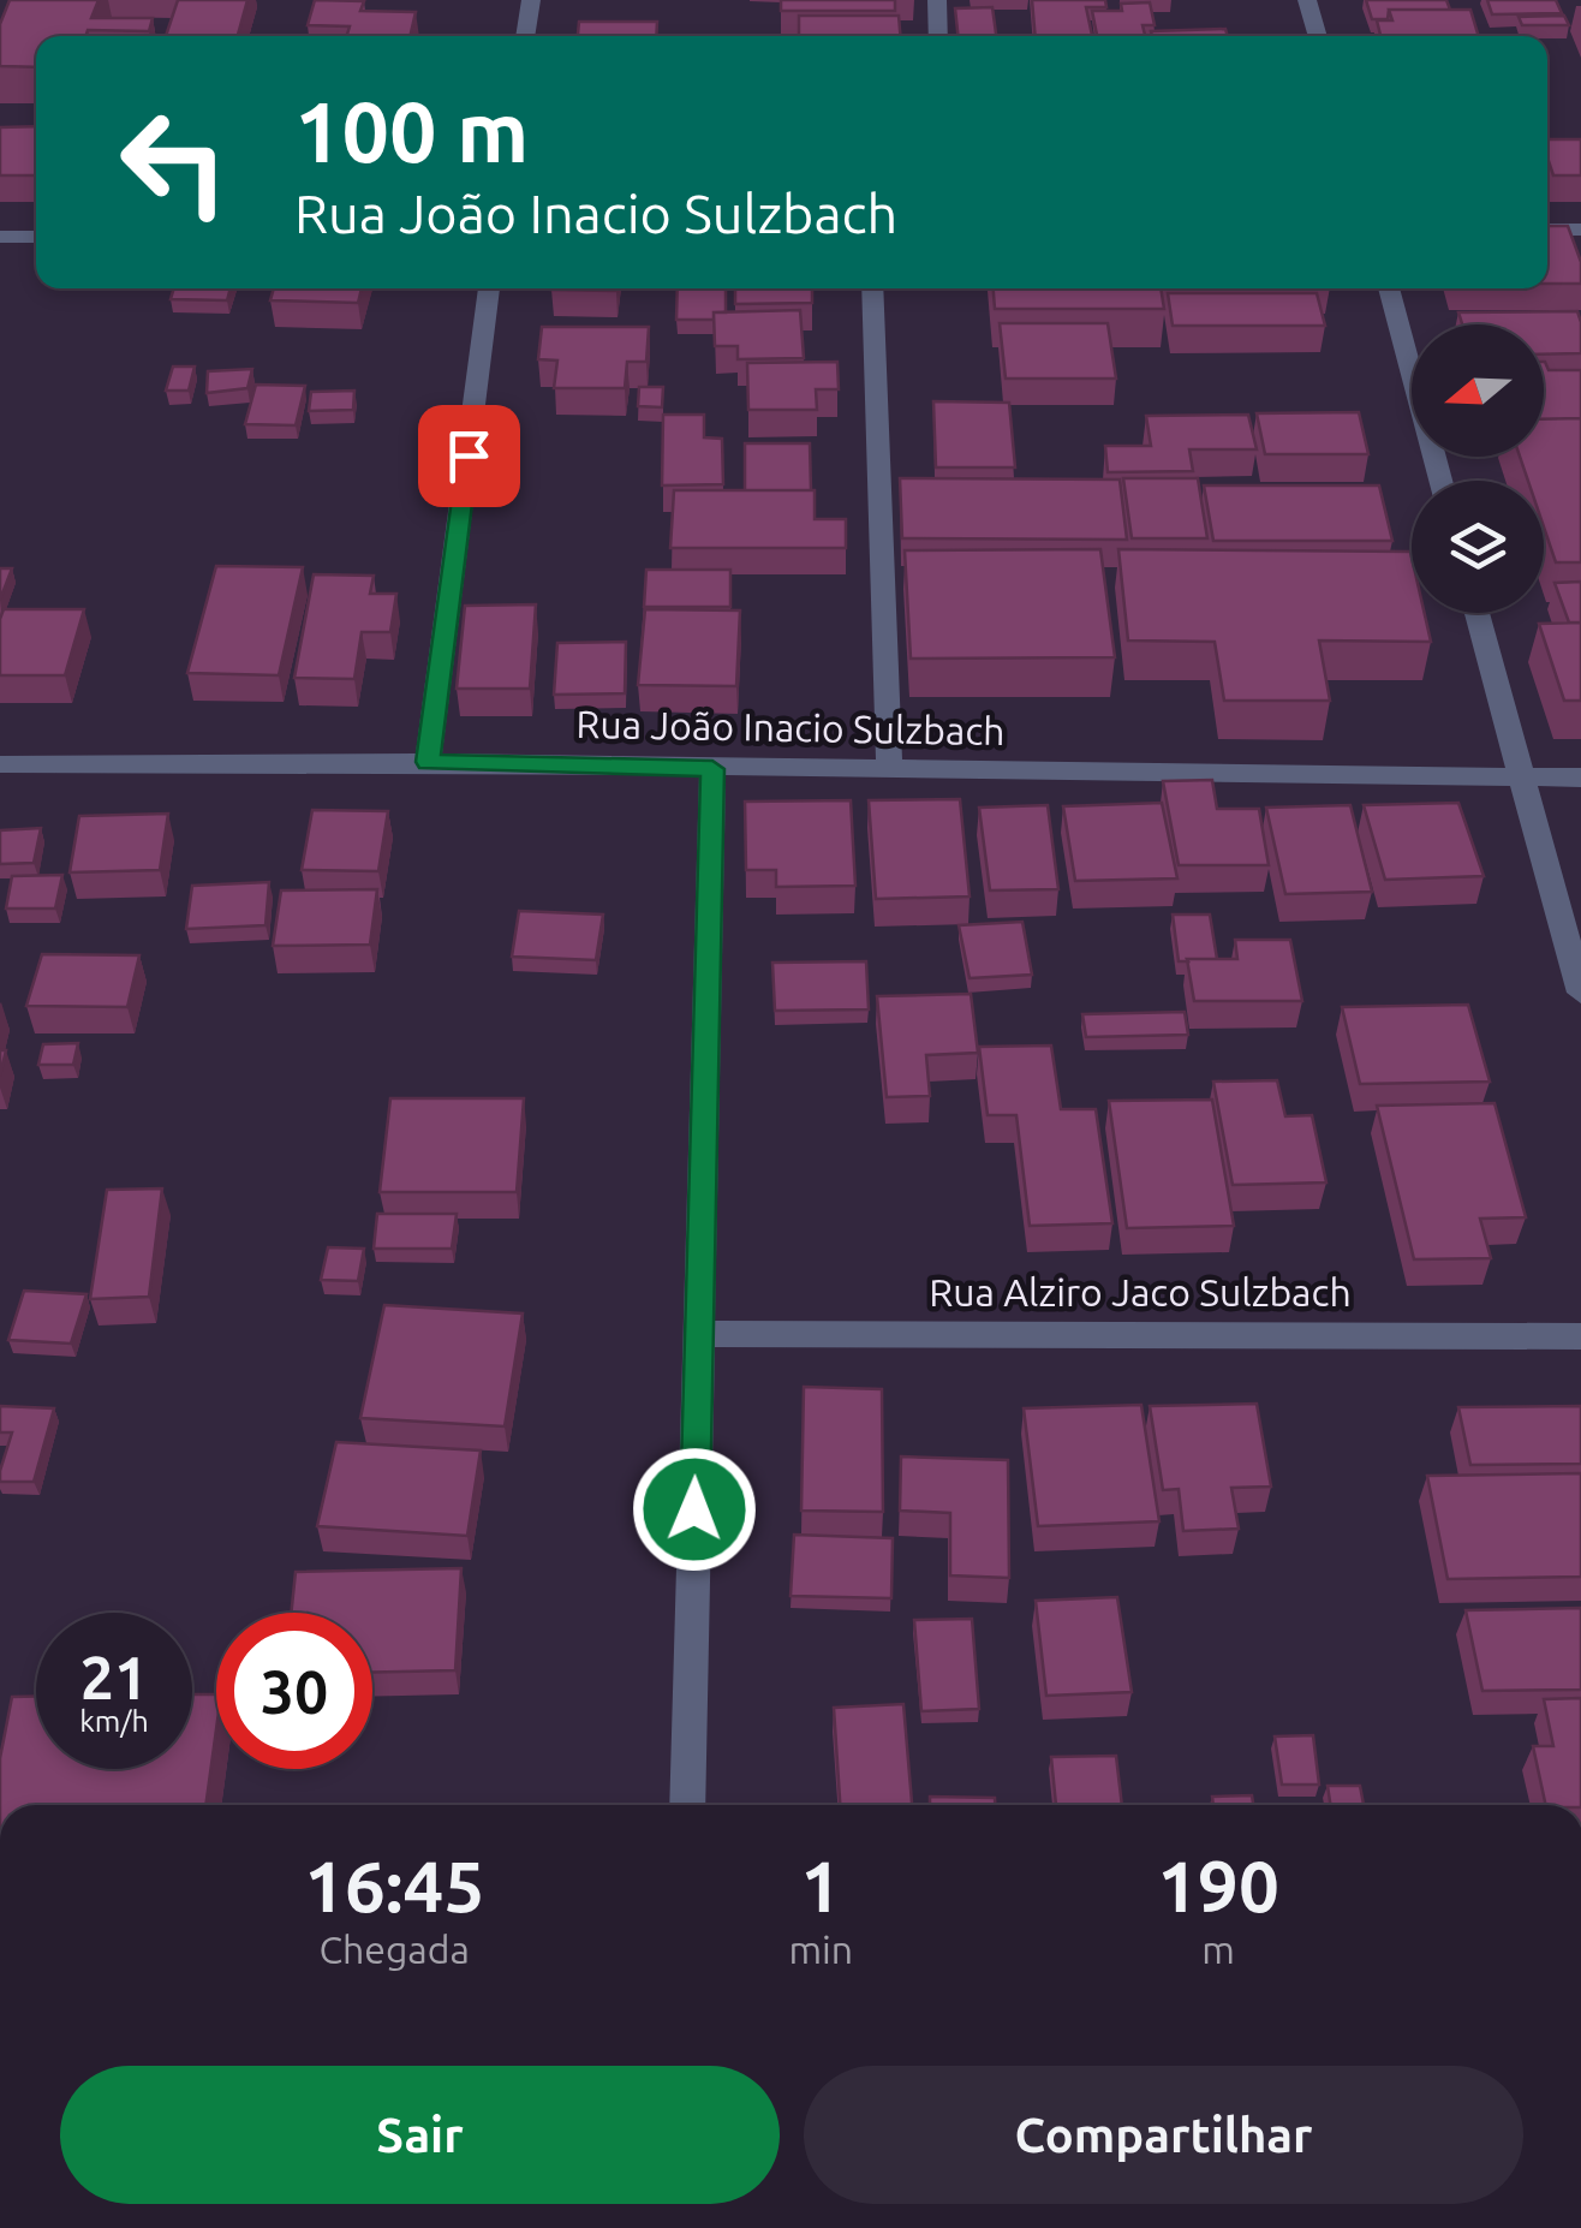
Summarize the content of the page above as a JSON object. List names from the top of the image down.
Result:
{
  "streets": {
    "street": ["Rua João Inacio Sulzbach", "Rua Alziro Jaco Sulzbach"]
  },
  "north": "left",
  "page": {
    "turn": ["100 m", "Rua João Inacio Sulzbach"],
    "speed": "21 km/h",
    "limit": "30",
    "eta": [
      "16:45",
      "Chegada",
      "1",
      "min",
      "190",
      "m"
    ],
    "buttons": ["Sair", "Compartilhar"]
  }
}
